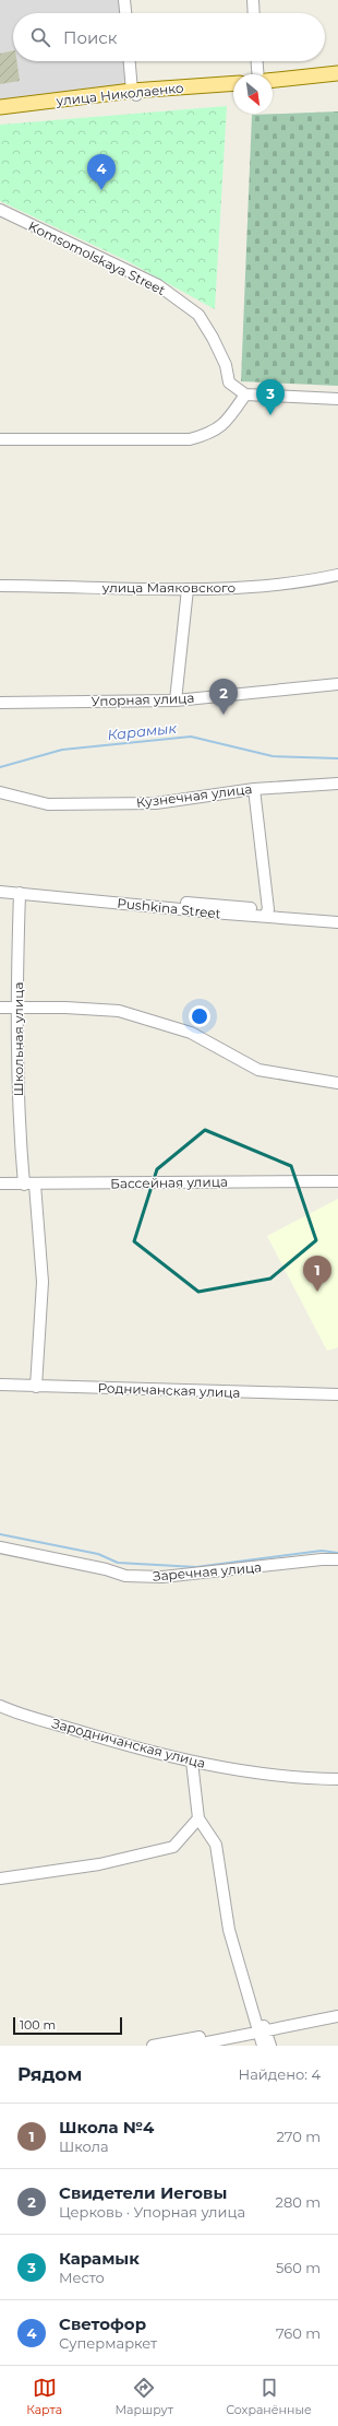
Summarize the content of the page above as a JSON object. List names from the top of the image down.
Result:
{
  "streets": {
    "main road": ["улица Николаенко"],
    "street": [
      "Komsomolskaya Street",
      "улица Маяковского",
      "Упорная улица",
      "Кузнечная улица",
      "Pushkina Street",
      "Школьная улица",
      "Бассейная улица",
      "Родничанская улица",
      "Заречная улица",
      "Зародничанская улица"
    ]
  },
  "crossings": [
    ["Pushkina Street", "Школьная улица"],
    ["Школьная улица", "Бассейная улица"],
    ["Школьная улица", "Родничанская улица"]
  ],
  "water": ["Карамык"],
  "scale_bar": "100 m",
  "north": "bottom right",
  "page": {
    "search": "Поиск",
    "pins": [
      "4",
      "3",
      "2",
      "1"
    ],
    "scale": "100 m",
    "heading": ["Рядом", "Найдено: 4"],
    "list": [
      {
        "mark": "1",
        "name": "Школа №4",
        "note": "Школа",
        "value": "270 m"
      },
      {
        "mark": "2",
        "name": "Свидетели Иеговы",
        "note": "Церковь · Упорная улица",
        "value": "280 m"
      },
      {
        "mark": "3",
        "name": "Карамык",
        "note": "Место",
        "value": "560 m"
      },
      {
        "mark": "4",
        "name": "Светофор",
        "note": "Супермаркет",
        "value": "760 m"
      }
    ],
    "nav": ["Карта", "Маршрут", "Сохранённые"]
  }
}
